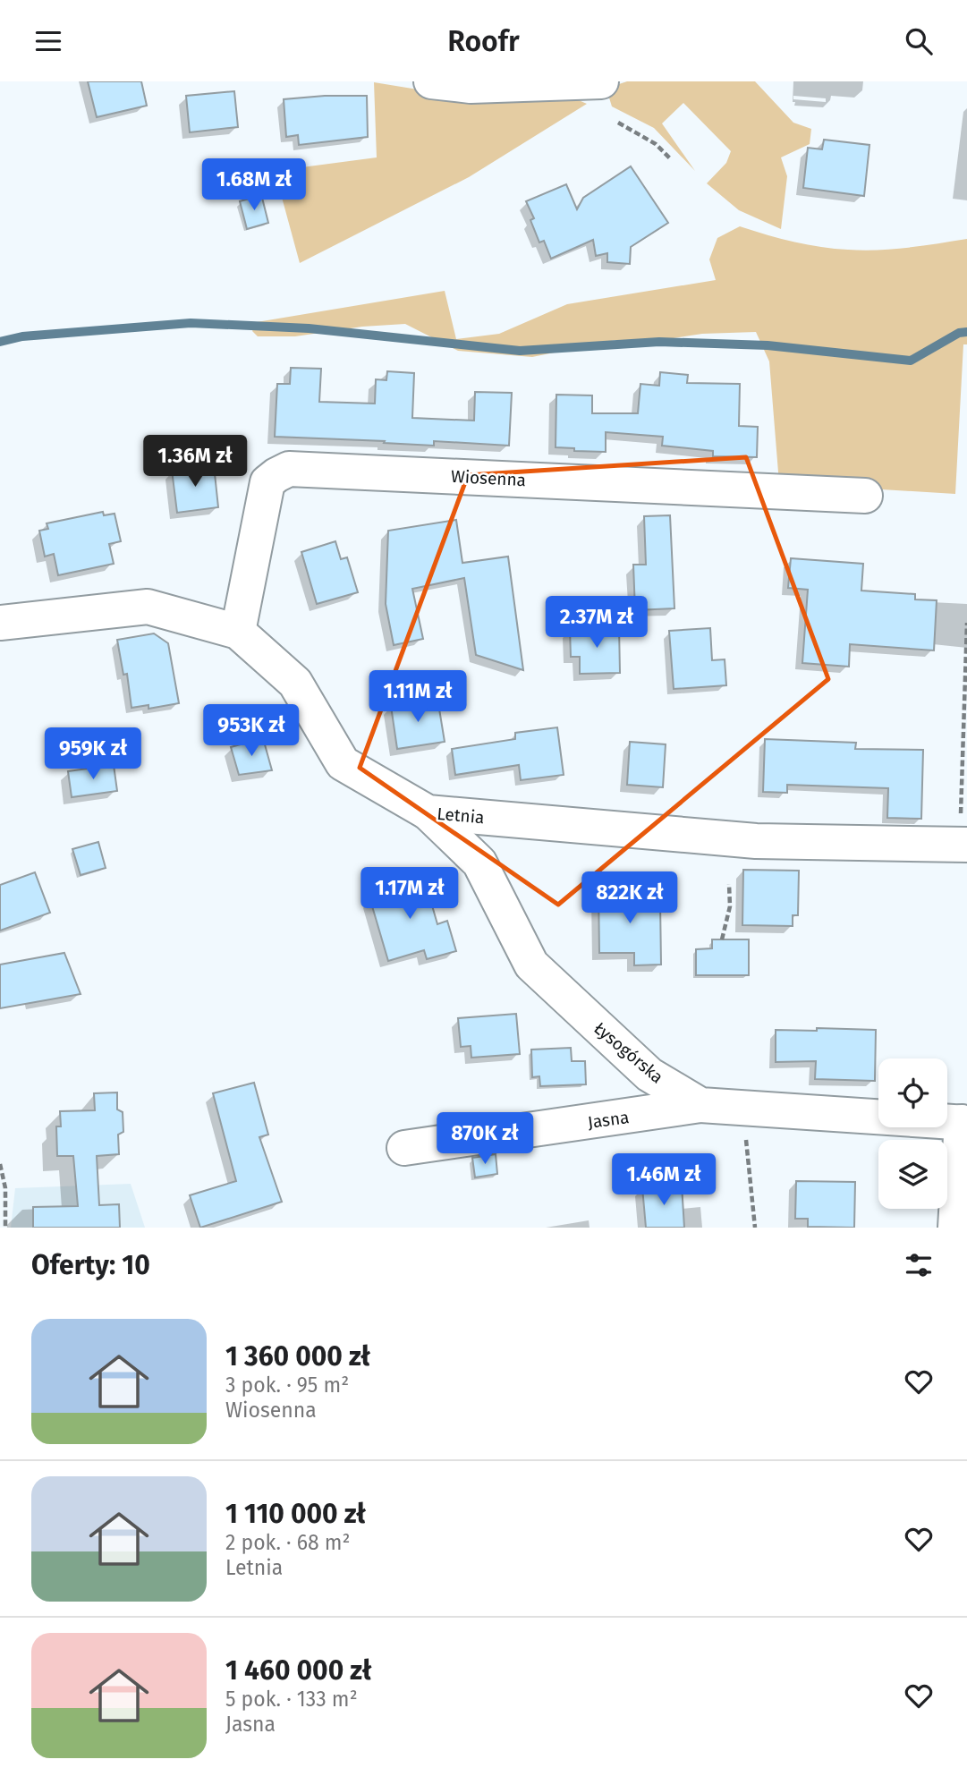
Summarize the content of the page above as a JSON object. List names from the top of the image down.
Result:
{
  "streets": {
    "street": [
      "Wiosenna",
      "Letnia",
      "Łysogórska",
      "Jasna"
    ]
  },
  "crossings": [
    ["Wiosenna", "Letnia"],
    ["Letnia", "Łysogórska"],
    ["Łysogórska", "Jasna"]
  ],
  "page": {
    "header": "Roofr",
    "price": [
      "1.68M zł",
      "1.36M zł",
      "2.37M zł",
      "1.11M zł",
      "953K zł",
      "959K zł",
      "1.17M zł",
      "822K zł",
      "870K zł",
      "1.46M zł"
    ],
    "heading": "Oferty: 10",
    "list": [
      {
        "name": "1 360 000 zł",
        "note": "3 pok. · 95 m² · Wiosenna"
      },
      {
        "name": "1 110 000 zł",
        "note": "2 pok. · 68 m² · Letnia"
      },
      {
        "name": "1 460 000 zł",
        "note": "5 pok. · 133 m² · Jasna"
      }
    ]
  }
}
